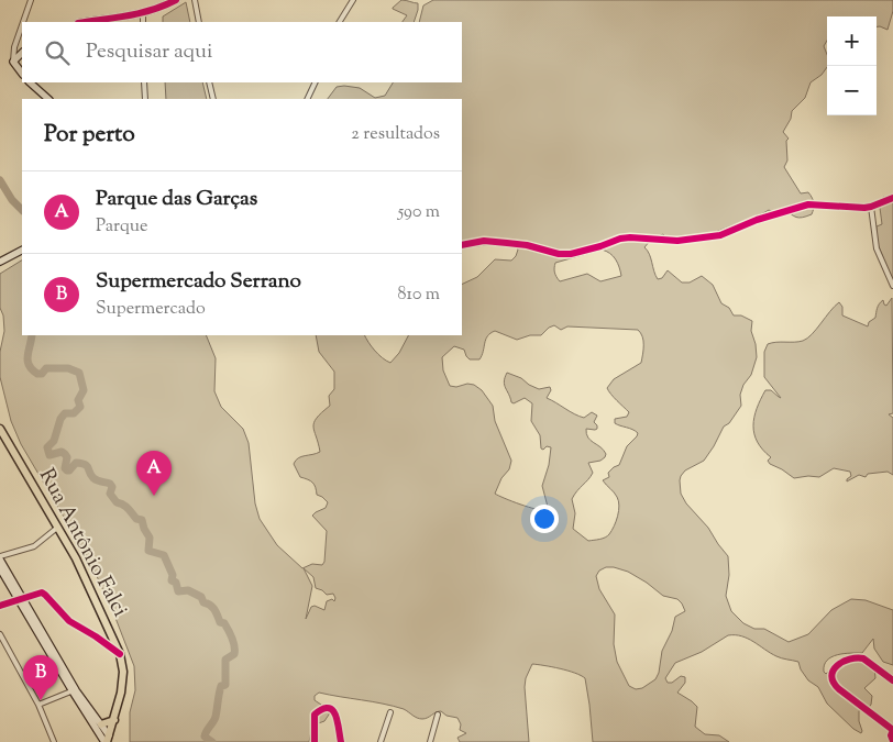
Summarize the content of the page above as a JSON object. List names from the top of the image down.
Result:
{
  "streets": {
    "main road": ["Rua Antônio Falci"]
  },
  "page": {
    "map_buttons": ["+", "−"],
    "search": "Pesquisar aqui",
    "heading": ["Por perto", "2 resultados"],
    "list": [
      {
        "mark": "A",
        "name": "Parque das Garças",
        "note": "Parque",
        "value": "590 m"
      },
      {
        "mark": "B",
        "name": "Supermercado Serrano",
        "note": "Supermercado",
        "value": "810 m"
      }
    ],
    "pins": ["A", "B"]
  }
}
